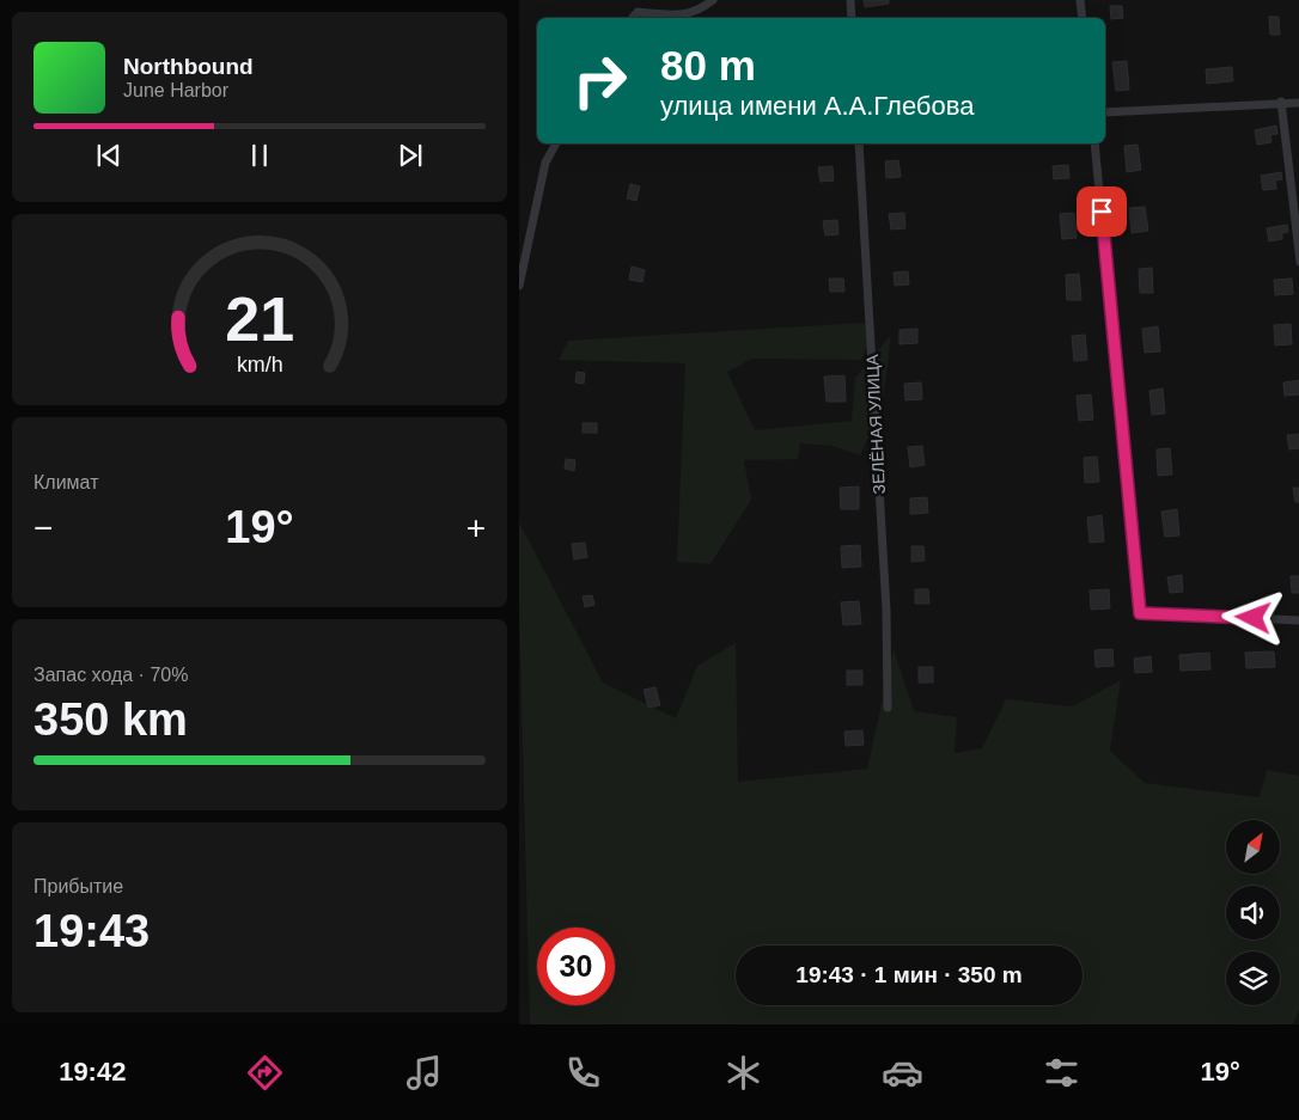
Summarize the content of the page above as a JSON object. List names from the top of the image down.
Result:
{
  "streets": {
    "street": ["ЗЕЛЁНАЯ УЛИЦА"]
  },
  "north": "top right",
  "page": {
    "turn": ["80 m", "улица имени А.А.Глебова"],
    "song": ["Northbound", "June Harbor"],
    "tile": [
      "Климат",
      ["Запас хода · 70%", "350 km"],
      ["Прибытие", "19:43"]
    ],
    "heat": ["−", "19°", "+"],
    "limit": "30",
    "trip": "19:43 · 1 мин · 350 m",
    "tabs": ["19:42", "19°"],
    "gauge": ["21", "km/h"]
  }
}
